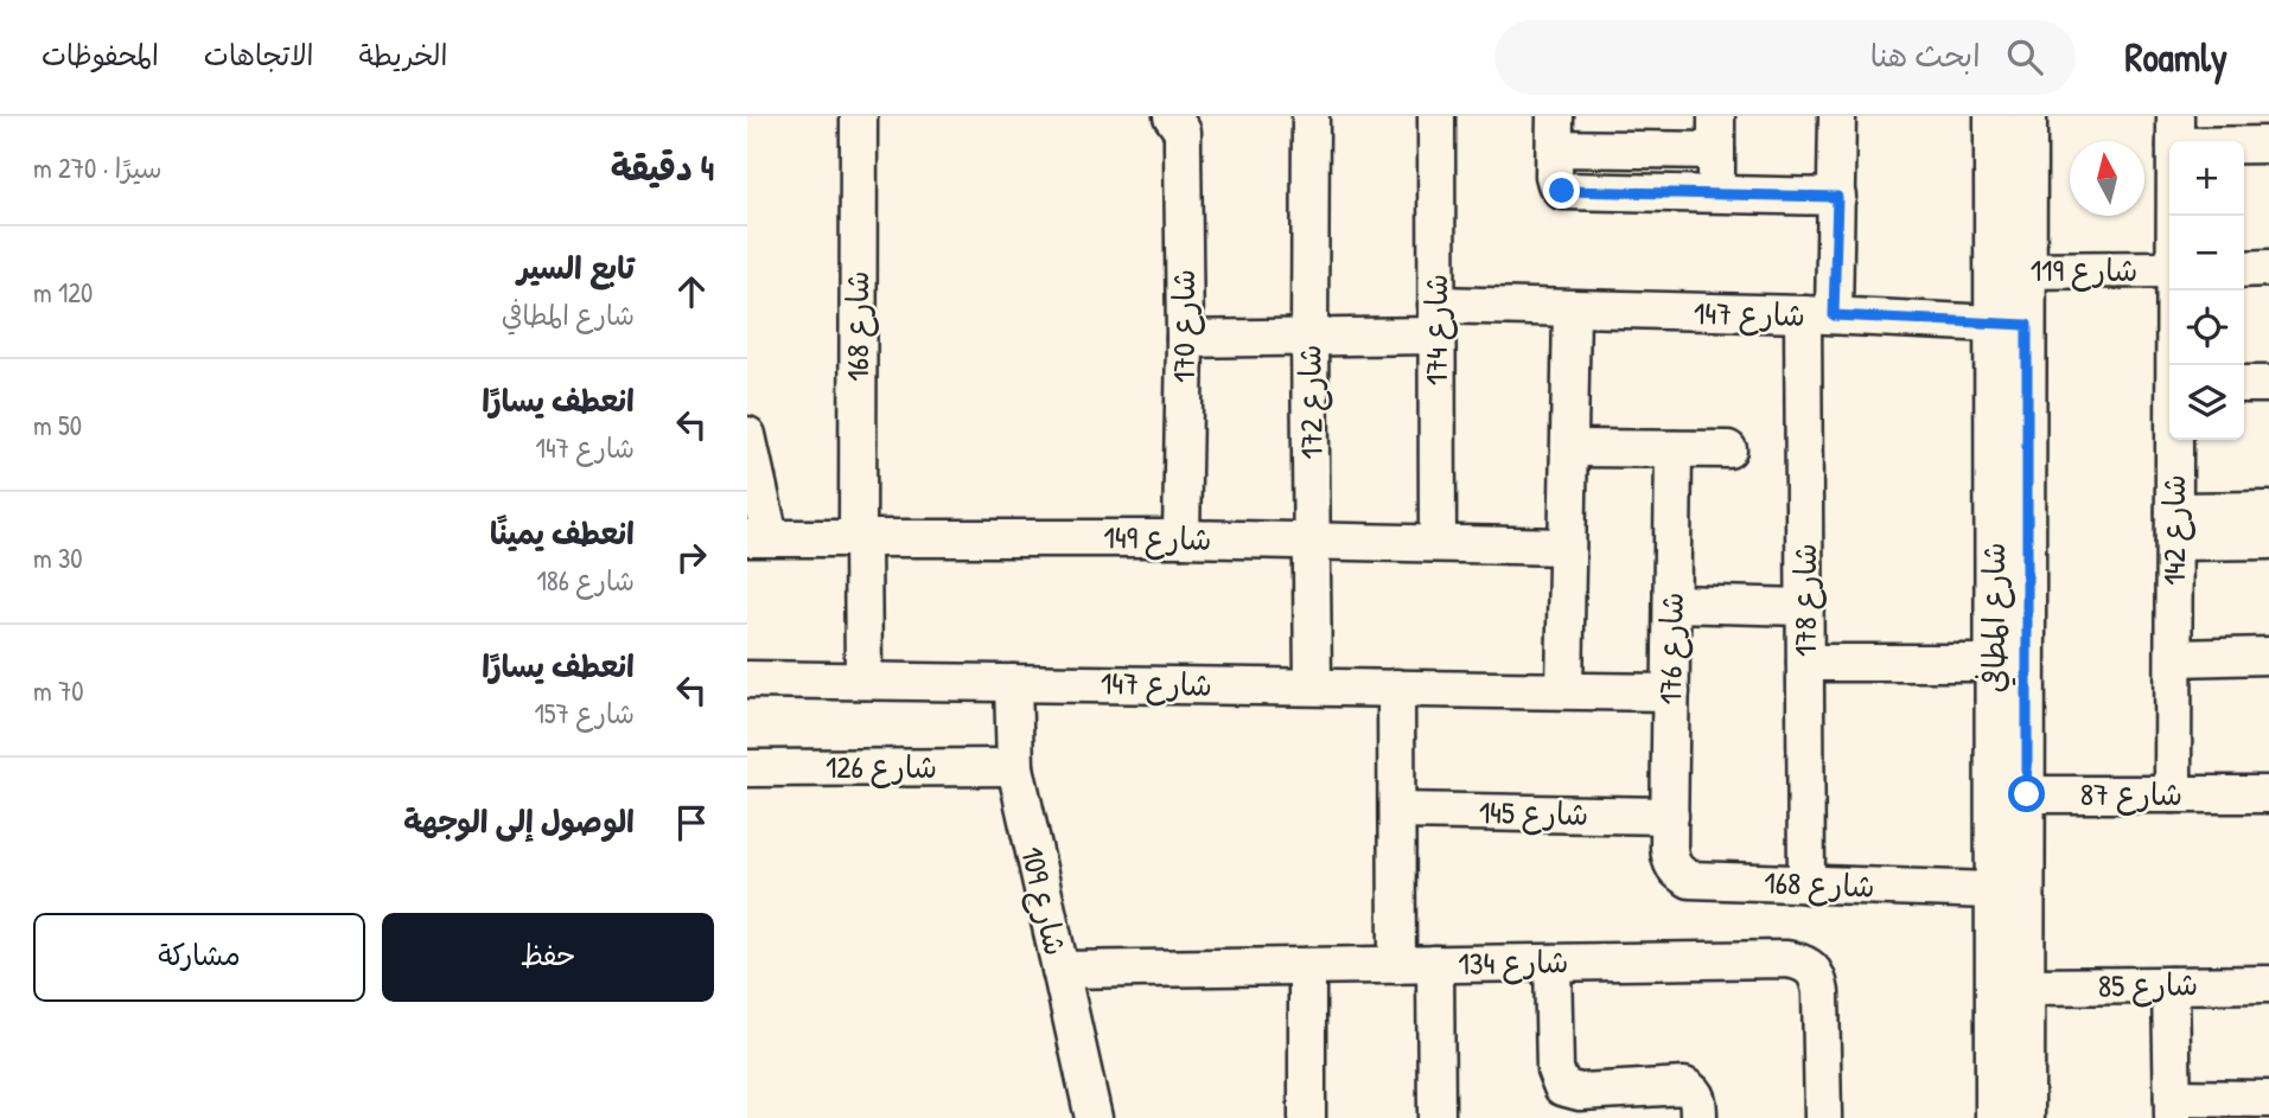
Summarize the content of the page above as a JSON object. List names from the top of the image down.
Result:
{
  "streets": {
    "street": [
      "شارع 119",
      "شارع 147",
      "شارع 168",
      "شارع 170",
      "شارع 174",
      "شارع 172",
      "شارع 142",
      "شارع 149",
      "شارع 178",
      "شارع المطافي",
      "شارع 176",
      "شارع 126",
      "شارع 87",
      "شارع 145",
      "شارع 109",
      "شارع 134",
      "شارع 85"
    ]
  },
  "crossings": [
    ["شارع 119", "شارع المطافي"],
    ["شارع 147", "شارع 168"],
    ["شارع 147", "شارع 170"],
    ["شارع 147", "شارع 174"],
    ["شارع 147", "شارع 172"],
    ["شارع 147", "شارع 178"],
    ["شارع 147", "شارع المطافي"],
    ["شارع 147", "شارع 176"],
    ["شارع 147", "شارع 109"],
    ["شارع 168", "شارع 149"],
    ["شارع 168", "شارع 178"],
    ["شارع 168", "شارع المطافي"],
    ["شارع 168", "شارع 176"],
    ["شارع 168", "شارع 145"],
    ["شارع 170", "شارع 149"],
    ["شارع 174", "شارع 149"],
    ["شارع 172", "شارع 149"],
    ["شارع 142", "شارع 87"],
    ["شارع المطافي", "شارع 87"],
    ["شارع المطافي", "شارع 85"],
    ["شارع 176", "شارع 145"],
    ["شارع 126", "شارع 109"],
    ["شارع 109", "شارع 134"]
  ],
  "north": "top",
  "page": {
    "header": "Roamly",
    "search": "ابحث هنا",
    "nav": ["الخريطة", "الاتجاهات", "المحفوظات"],
    "heading": ["4 دقيقة", "سيرًا · 270 m"],
    "map_buttons": ["+", "−"],
    "list": [
      ["تابع السير", "شارع المطافي", "120 m"],
      ["انعطف يسارًا", "شارع 147", "50 m"],
      ["انعطف يمينًا", "شارع 186", "30 m"],
      ["انعطف يسارًا", "شارع 157", "70 m"],
      "الوصول إلى الوجهة"
    ],
    "buttons": ["حفظ", "مشاركة"]
  }
}
